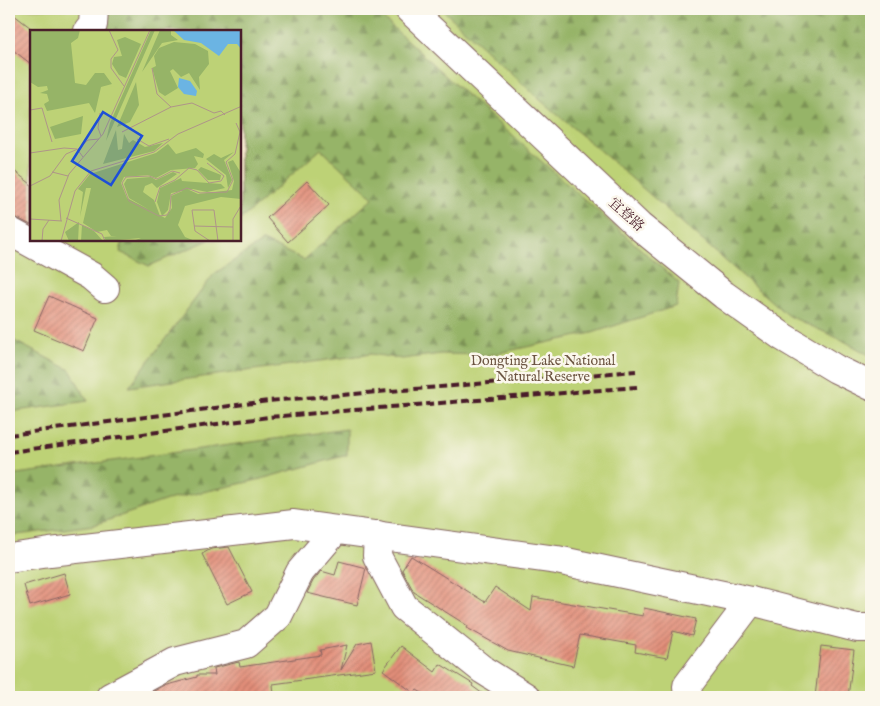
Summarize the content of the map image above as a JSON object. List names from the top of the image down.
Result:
{
  "streets": {
    "street": ["宜登路"]
  },
  "parks": ["Dongting Lake National Natural Reserve"]
}
